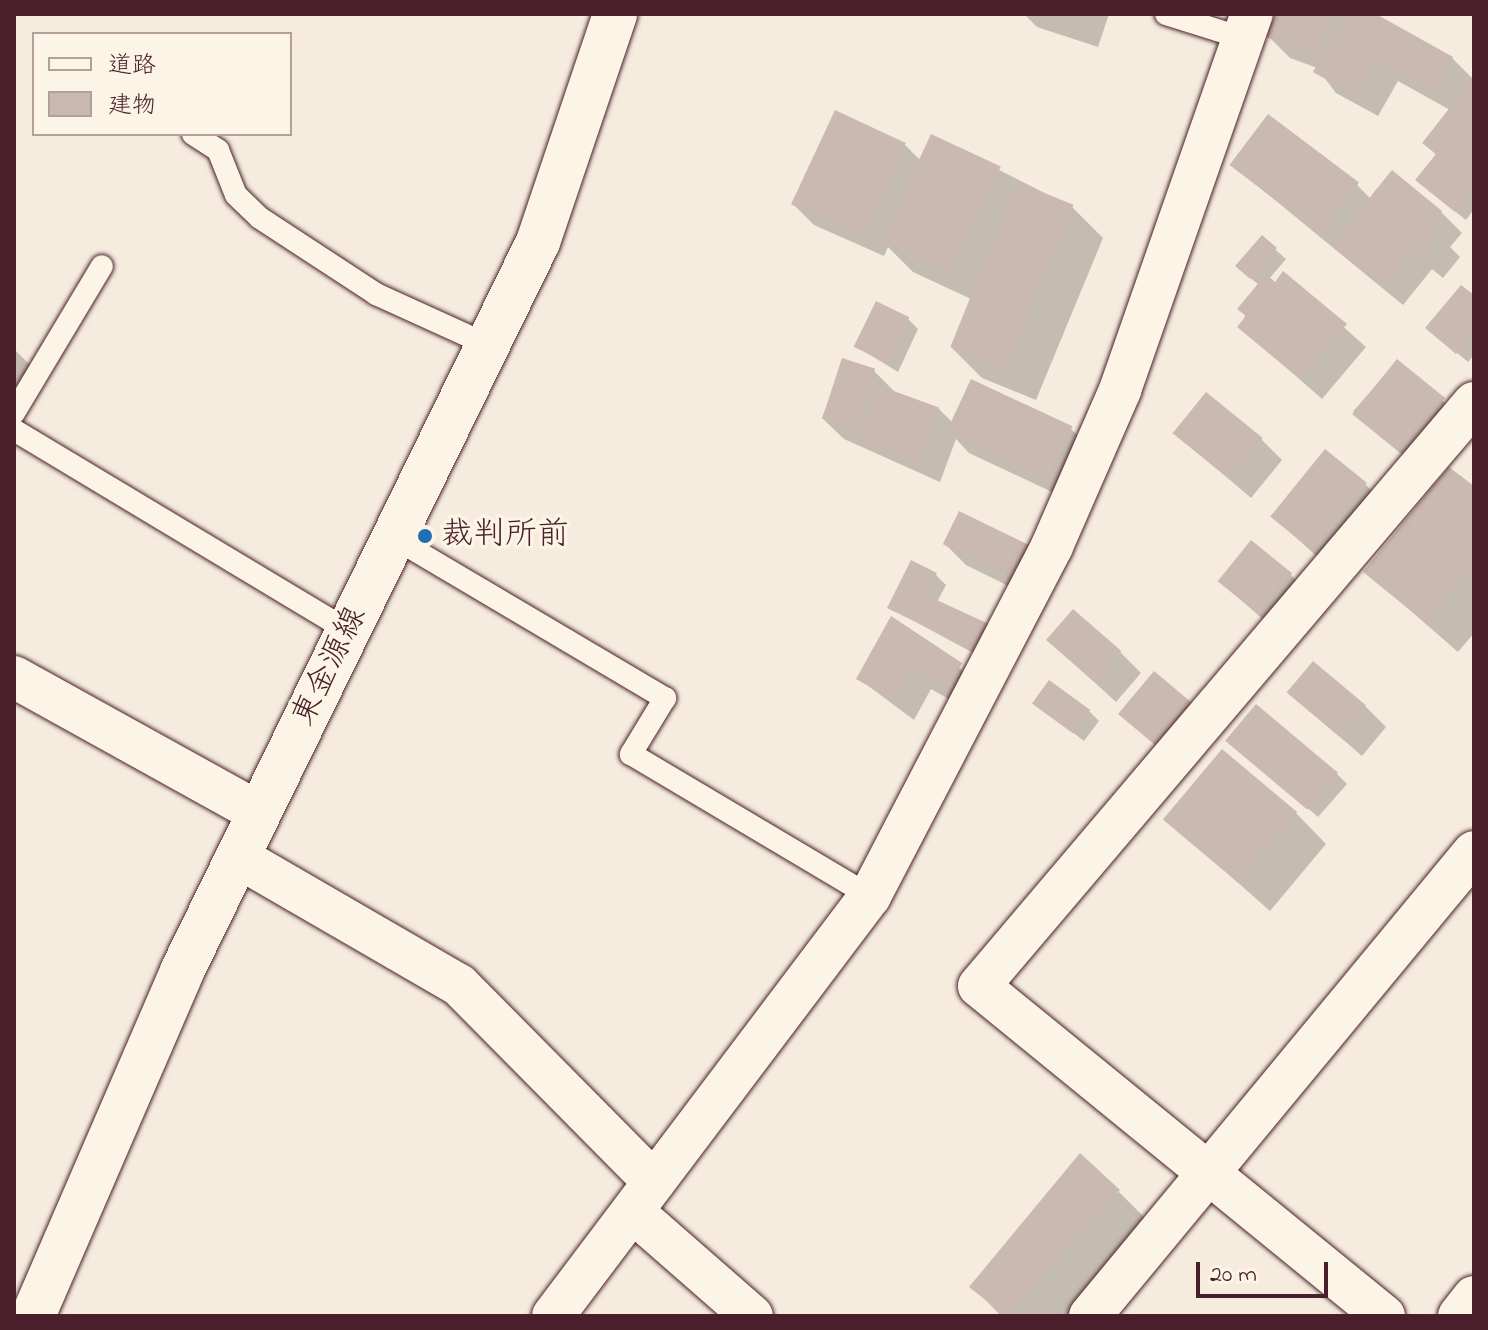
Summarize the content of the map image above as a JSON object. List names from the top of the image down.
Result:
{
  "streets": {
    "main road": ["東金源線"]
  },
  "places": ["裁判所前"],
  "legend": ["道路", "建物"],
  "scale_bar": "20 m"
}
